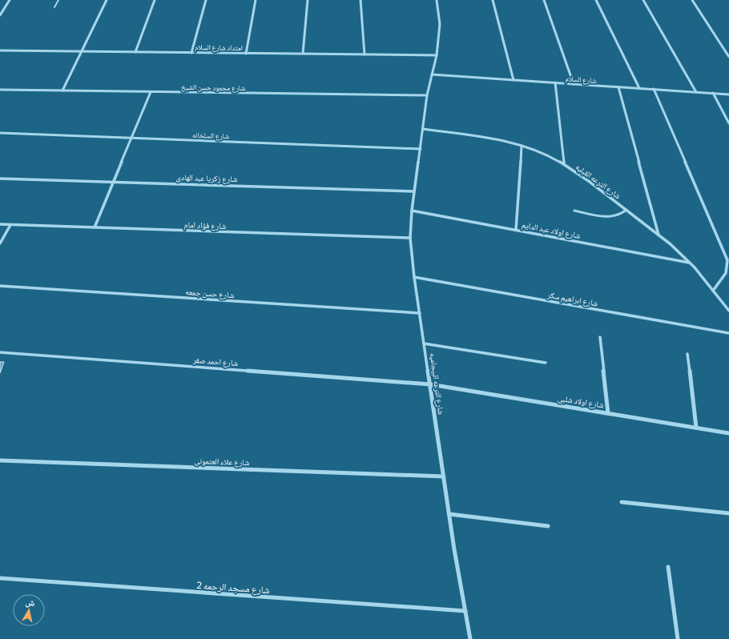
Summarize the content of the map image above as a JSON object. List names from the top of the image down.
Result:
{
  "streets": {
    "street": [
      "امتداد شارع السلام",
      "شارع السلام",
      "شارع محمود حسن الشيخ",
      "شارع السلخانه",
      "شارع زكريا عبد الهادى",
      "شارع الترعه القبليه",
      "شارع فؤاد امام",
      "شارع اولاد عبد الدايم",
      "شارع حسن جمعه",
      "شارع ابراهيم سكر",
      "شارع احمد صقر",
      "شارع الترعه البيجاميه",
      "شارع اولاد شلبى",
      "شارع علاء العتمونى",
      "شارع مسجد الرحمه 2"
    ]
  },
  "crossings": [
    ["امتداد شارع السلام", "شارع الترعه البيجاميه"],
    ["شارع السلام", "شارع الترعه البيجاميه"],
    ["شارع محمود حسن الشيخ", "شارع الترعه البيجاميه"],
    ["شارع السلخانه", "شارع الترعه البيجاميه"],
    ["شارع زكريا عبد الهادى", "شارع الترعه البيجاميه"],
    ["شارع الترعه القبليه", "شارع اولاد عبد الدايم"],
    ["شارع الترعه القبليه", "شارع الترعه البيجاميه"],
    ["شارع فؤاد امام", "شارع الترعه البيجاميه"],
    ["شارع اولاد عبد الدايم", "شارع الترعه البيجاميه"],
    ["شارع حسن جمعه", "شارع الترعه البيجاميه"],
    ["شارع ابراهيم سكر", "شارع الترعه البيجاميه"],
    ["شارع احمد صقر", "شارع الترعه البيجاميه"],
    ["شارع احمد صقر", "شارع اولاد شلبى"],
    ["شارع الترعه البيجاميه", "شارع اولاد شلبى"],
    ["شارع الترعه البيجاميه", "شارع علاء العتمونى"],
    ["شارع الترعه البيجاميه", "شارع مسجد الرحمه 2"]
  ],
  "north": "top"
}
